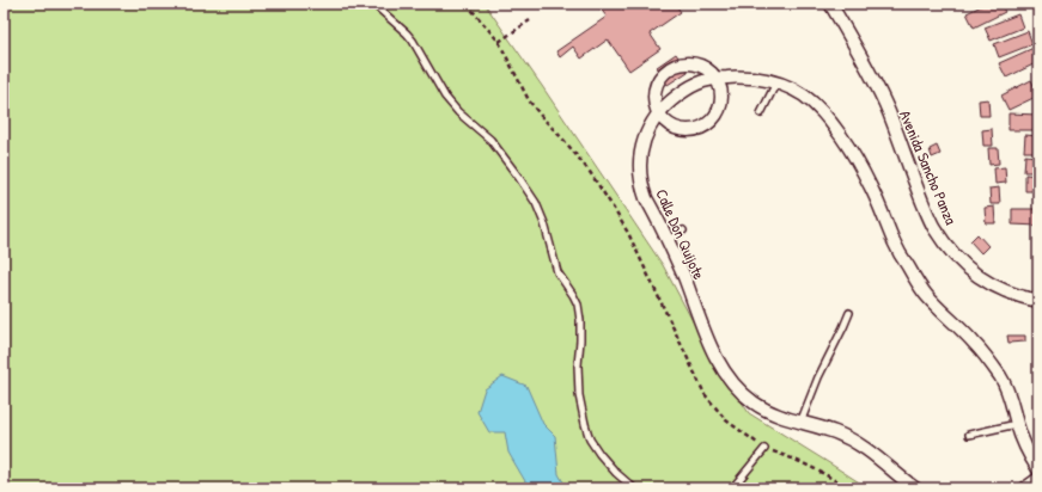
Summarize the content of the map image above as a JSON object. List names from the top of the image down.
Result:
{
  "streets": {
    "street": ["Avenida Sancho Panza", "Calle Don Quijote"]
  }
}
